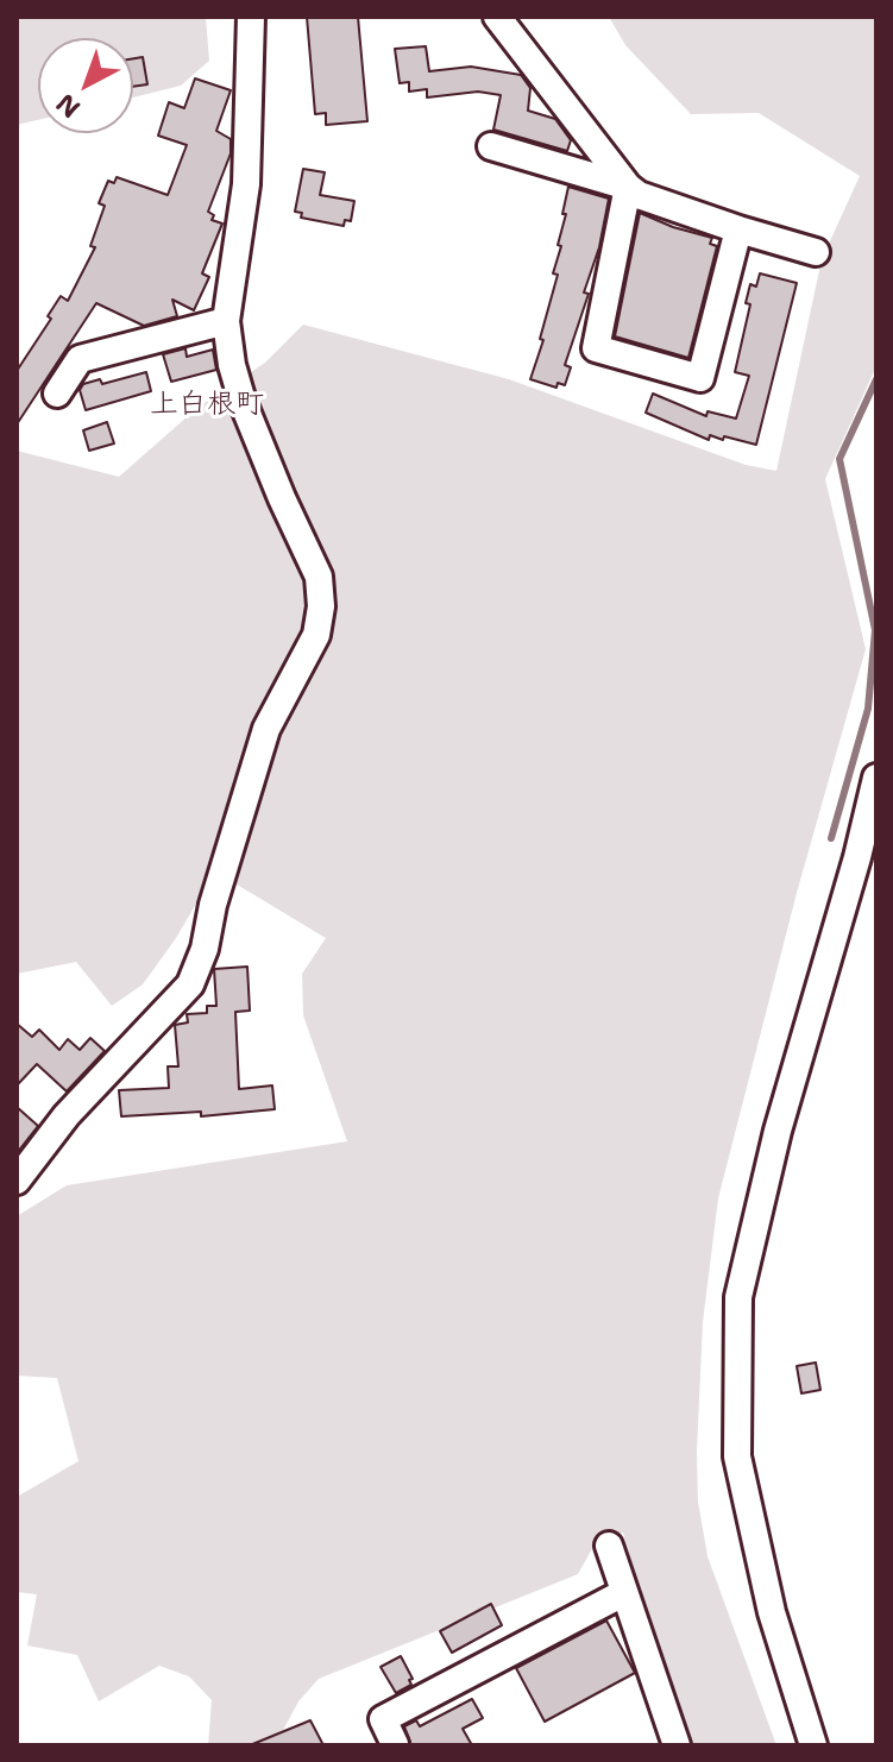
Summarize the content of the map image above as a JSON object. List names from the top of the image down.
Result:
{
  "districts": ["上白根町"],
  "north": "bottom left"
}
